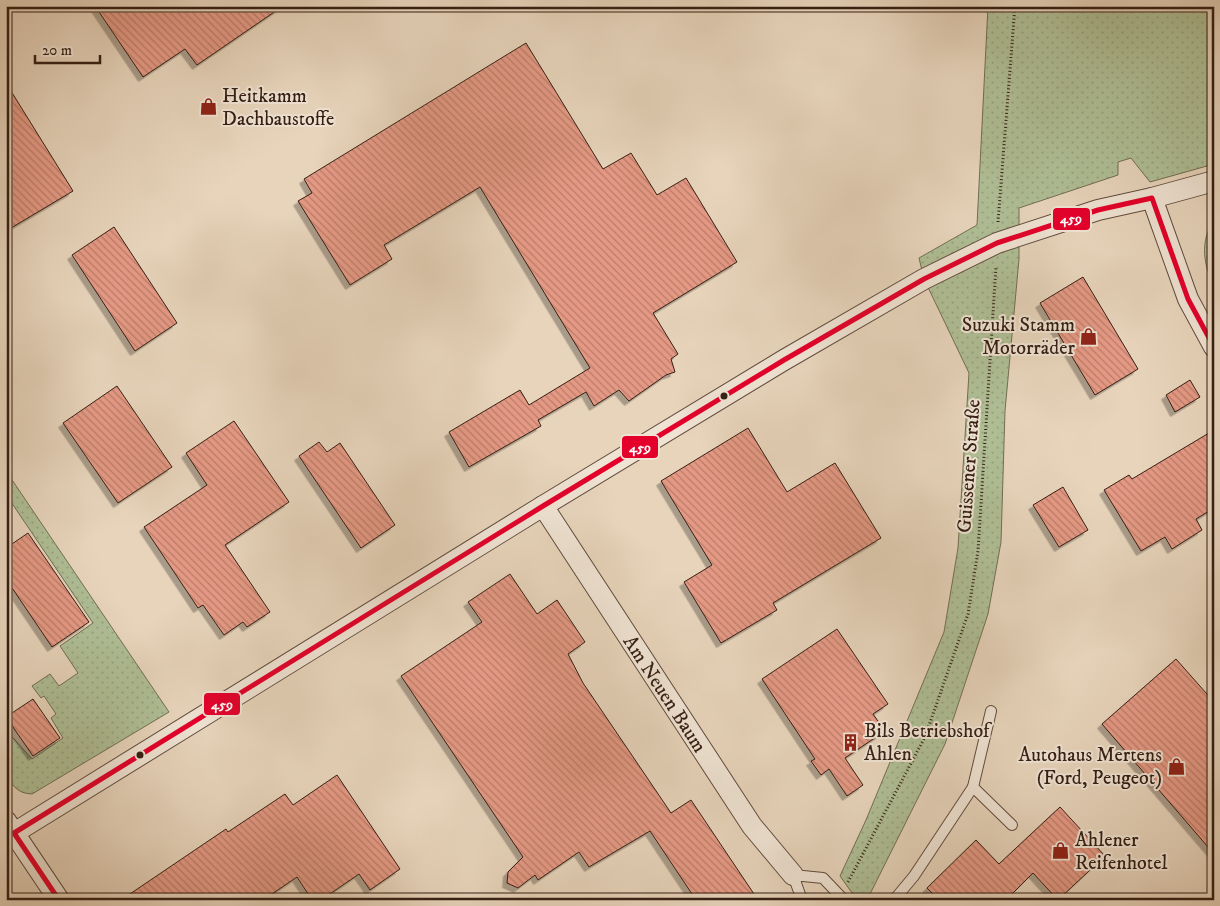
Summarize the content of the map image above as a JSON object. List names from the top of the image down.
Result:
{
  "streets": {
    "street": ["Am Neuen Baum"],
    "path": ["Guissener Straße"]
  },
  "places": {
    "shop": [
      "Heitkamm Dachbaustoffe",
      "Suzuki Stamm Motorräder",
      "Autohaus Mertens (Ford, Peugeot)",
      "Ahlener Reifenhotel"
    ],
    "building": ["Bils Betriebshof Ahlen"]
  },
  "lines": ["transit line 459"],
  "scale_bar": "20 m"
}
